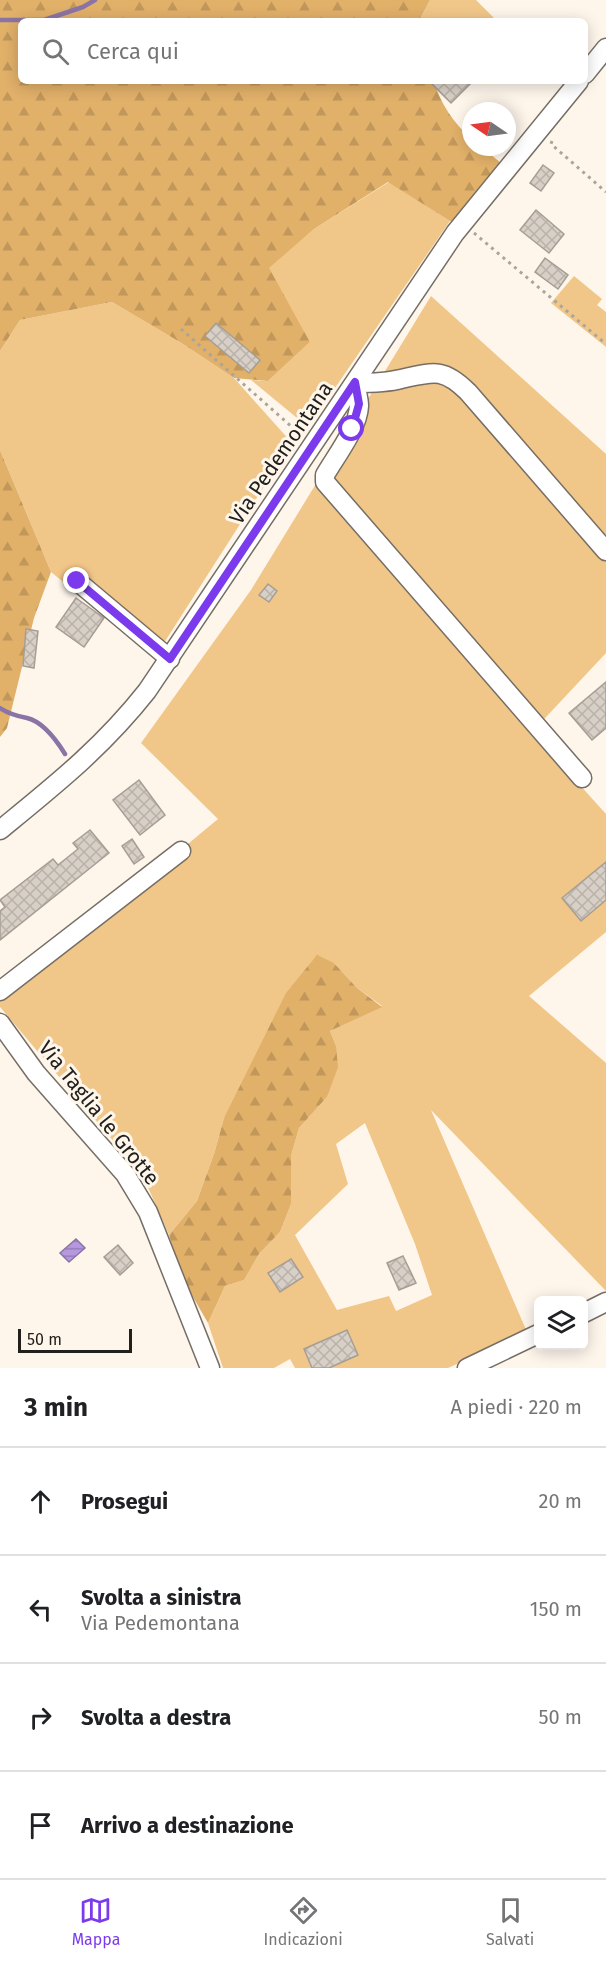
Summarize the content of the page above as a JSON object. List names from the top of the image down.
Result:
{
  "streets": {
    "street": ["Via Pedemontana", "Via Taglia le Grotte"]
  },
  "scale_bar": "50 m",
  "north": "left",
  "page": {
    "search": "Cerca qui",
    "scale": "50 m",
    "heading": ["3 min", "A piedi · 220 m"],
    "list": [
      ["Prosegui", "20 m"],
      ["Svolta a sinistra", "Via Pedemontana", "150 m"],
      ["Svolta a destra", "50 m"],
      "Arrivo a destinazione"
    ],
    "nav": ["Mappa", "Indicazioni", "Salvati"]
  }
}
